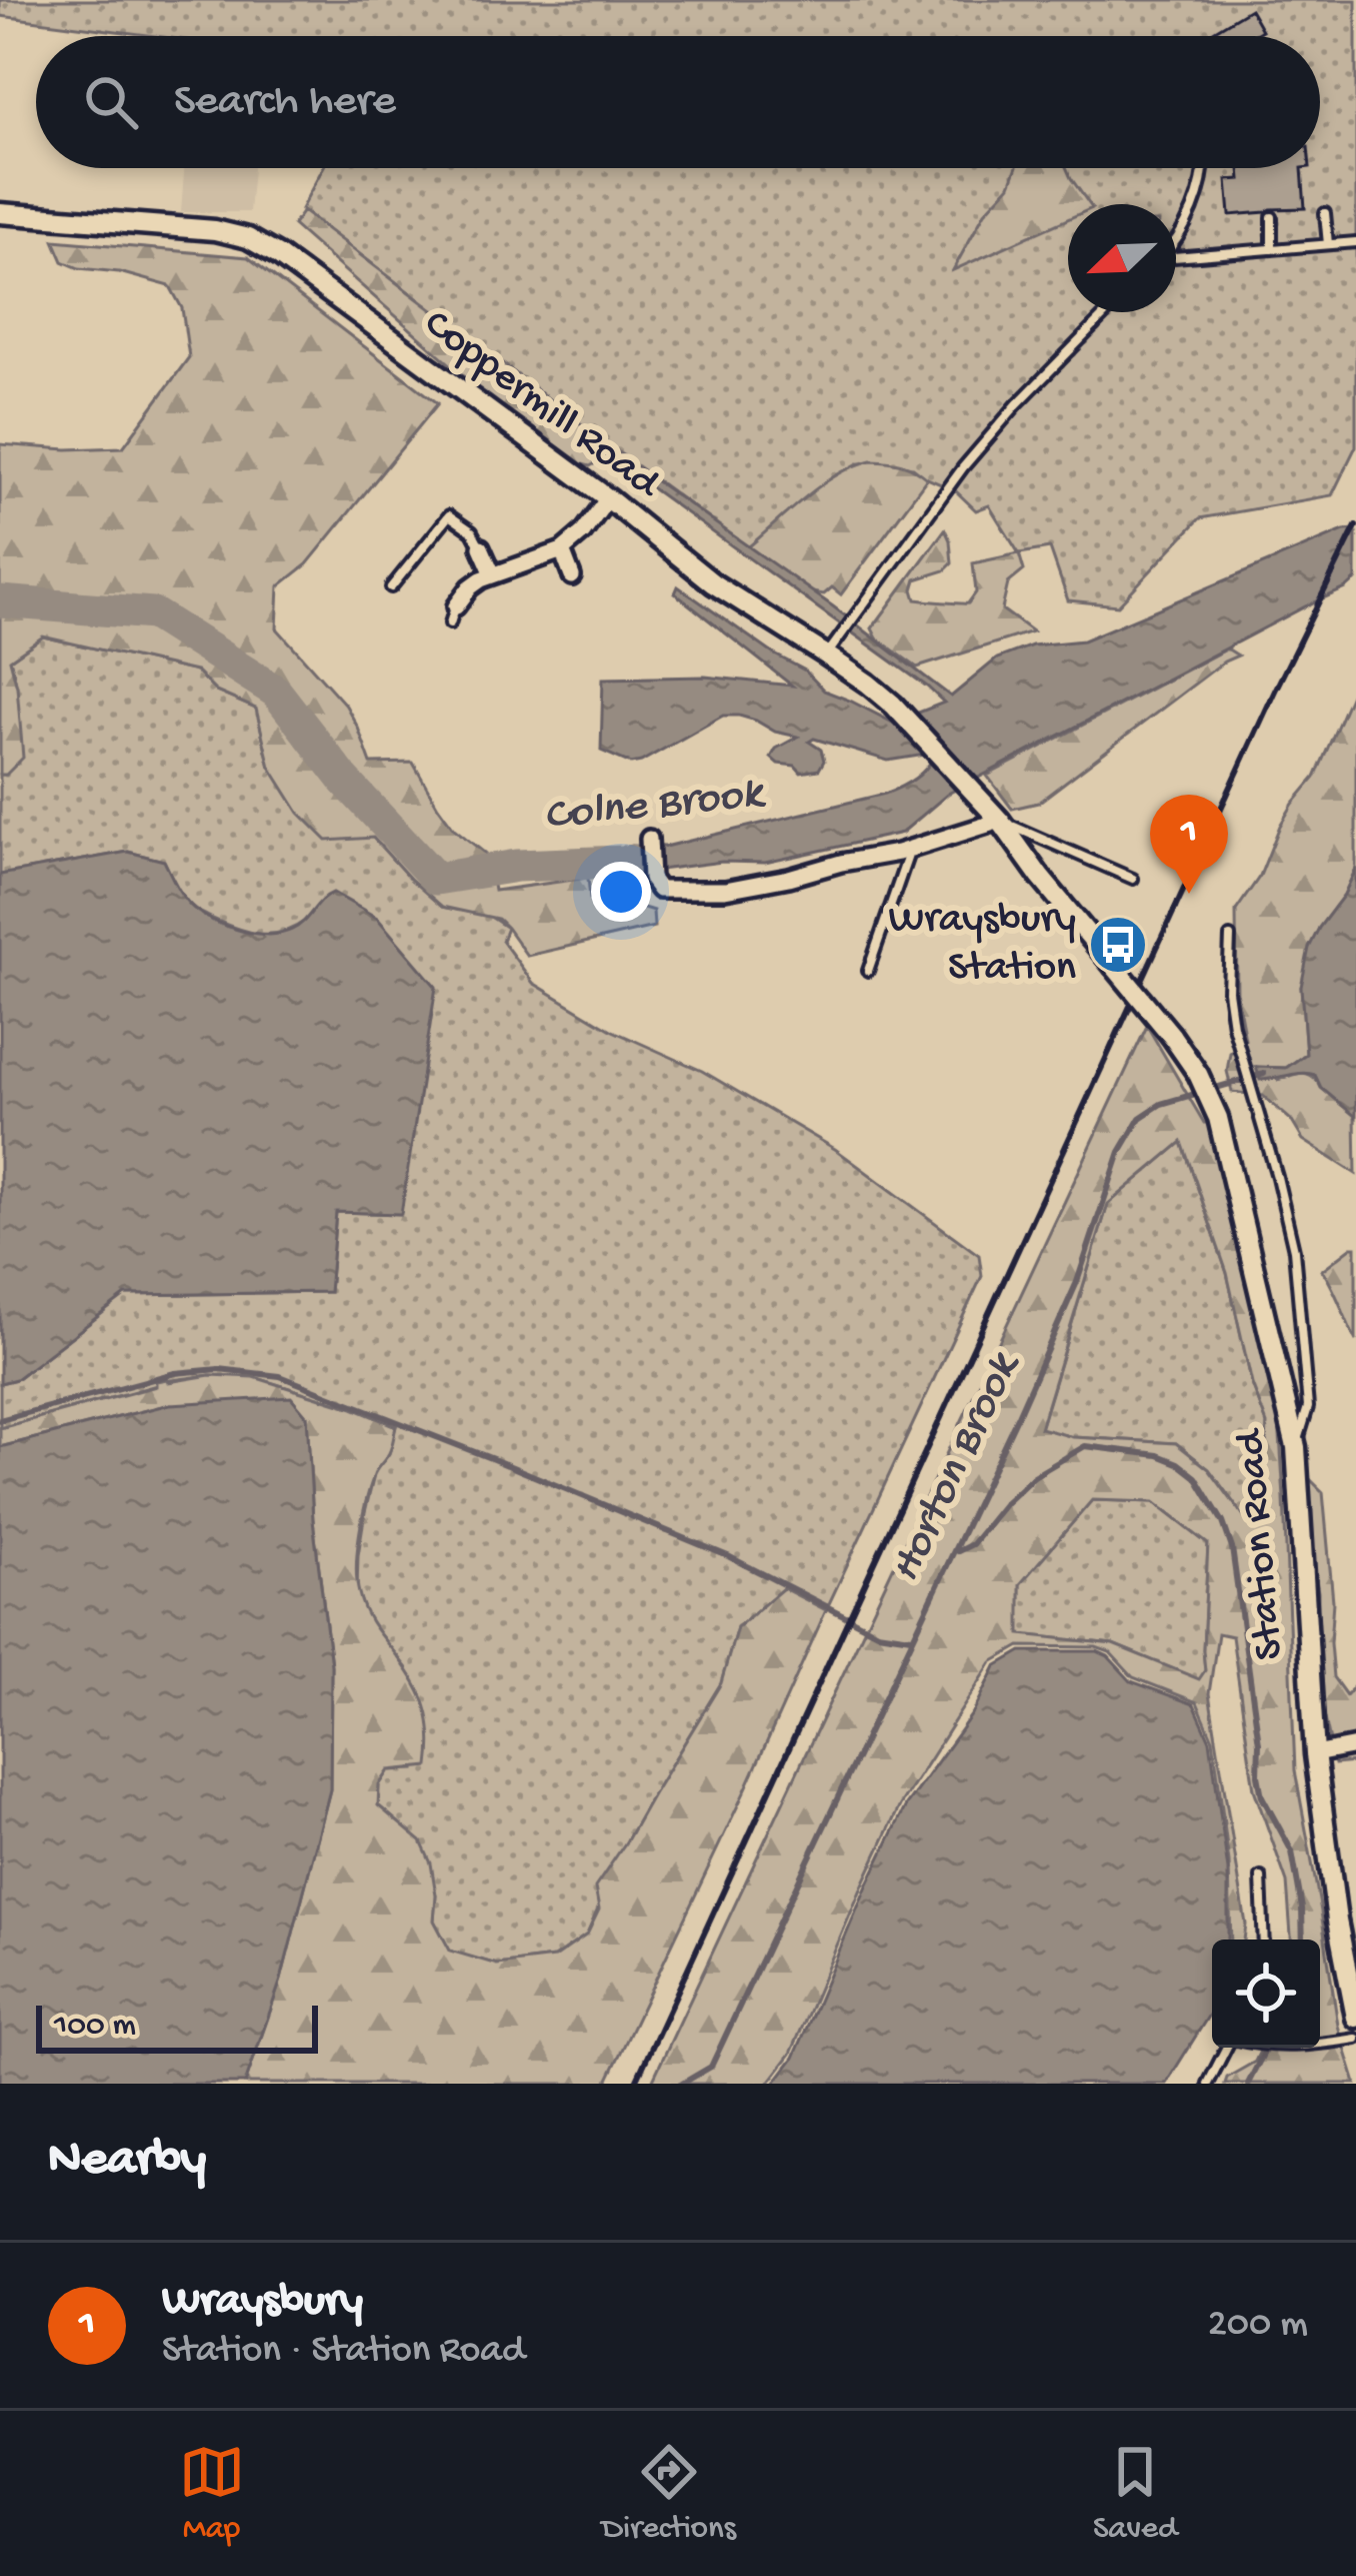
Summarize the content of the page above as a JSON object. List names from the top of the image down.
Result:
{
  "streets": {
    "street": ["Coppermill Road", "Station Road"]
  },
  "crossings": [
    ["Coppermill Road", "Station Road"]
  ],
  "water": ["Colne Brook", "Horton Brook"],
  "places": {
    "bus stop": ["Wraysbury Station"]
  },
  "scale_bar": "100 m",
  "north": "bottom left",
  "page": {
    "search": "Search here",
    "pins": "1",
    "scale": "100 m",
    "heading": "Nearby",
    "list": [
      {
        "mark": "1",
        "name": "Wraysbury",
        "note": "Station · Station Road",
        "value": "200 m"
      }
    ],
    "nav": ["Map", "Directions", "Saved"]
  }
}
